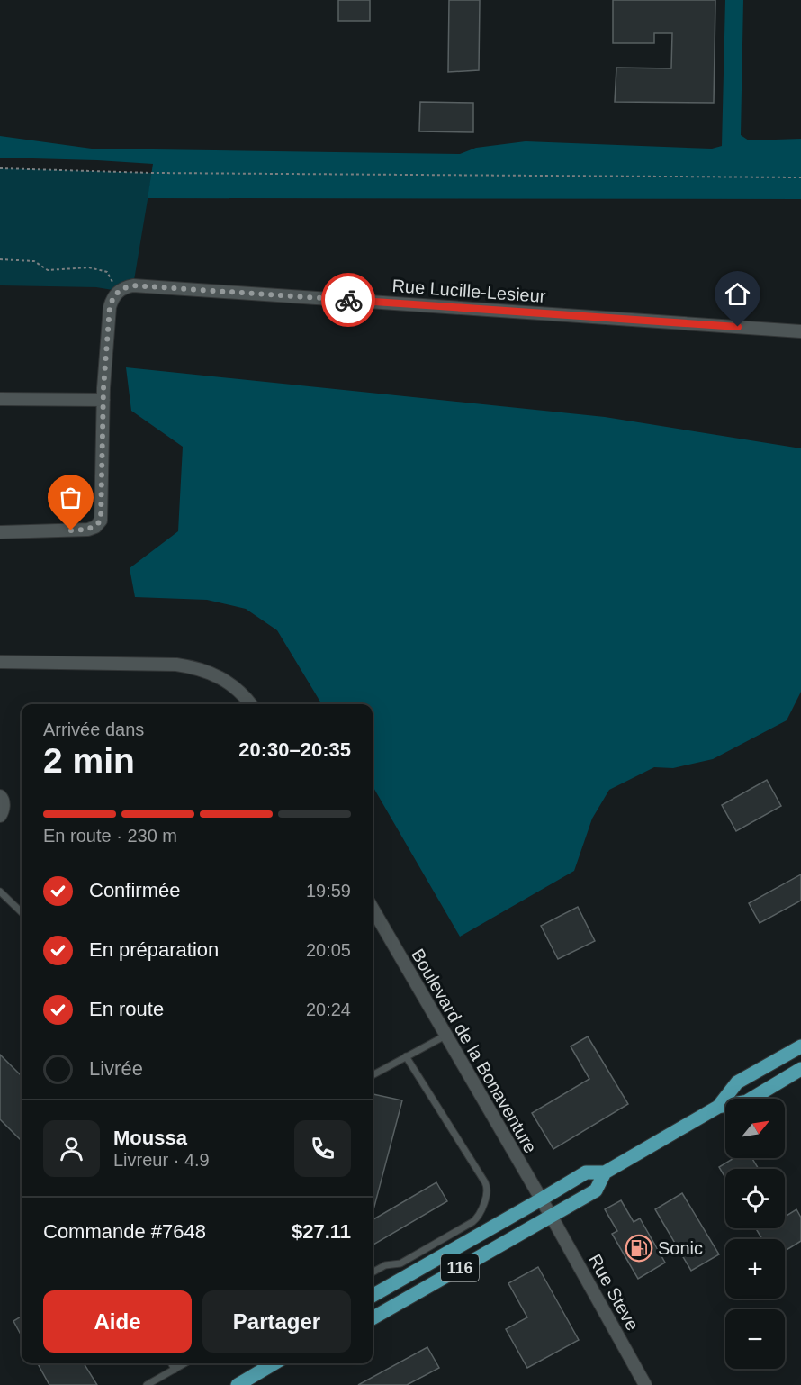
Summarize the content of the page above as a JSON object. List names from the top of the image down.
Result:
{
  "streets": {
    "main road": ["116"],
    "street": ["Rue Lucille-Lesieur", "Boulevard de la Bonaventure", "Rue Steve"]
  },
  "crossings": [
    ["Boulevard de la Bonaventure", "116"],
    ["Boulevard de la Bonaventure", "Rue Steve"],
    ["116", "Rue Steve"]
  ],
  "places": {
    "fuel station": ["Sonic"]
  },
  "north": "top right",
  "page": {
    "heading": ["2 min", "Arrivée dans", "20:30–20:35"],
    "panel": [
      "Moussa",
      "Livreur · 4.9",
      "Commande #7648",
      "$27.11"
    ],
    "bar": "En route · 230 m",
    "list": [
      ["Confirmée", "19:59"],
      ["En préparation", "20:05"],
      ["En route", "20:24"],
      "Livrée"
    ],
    "map_buttons": ["+", "−"],
    "buttons": ["Aide", "Partager"]
  }
}
